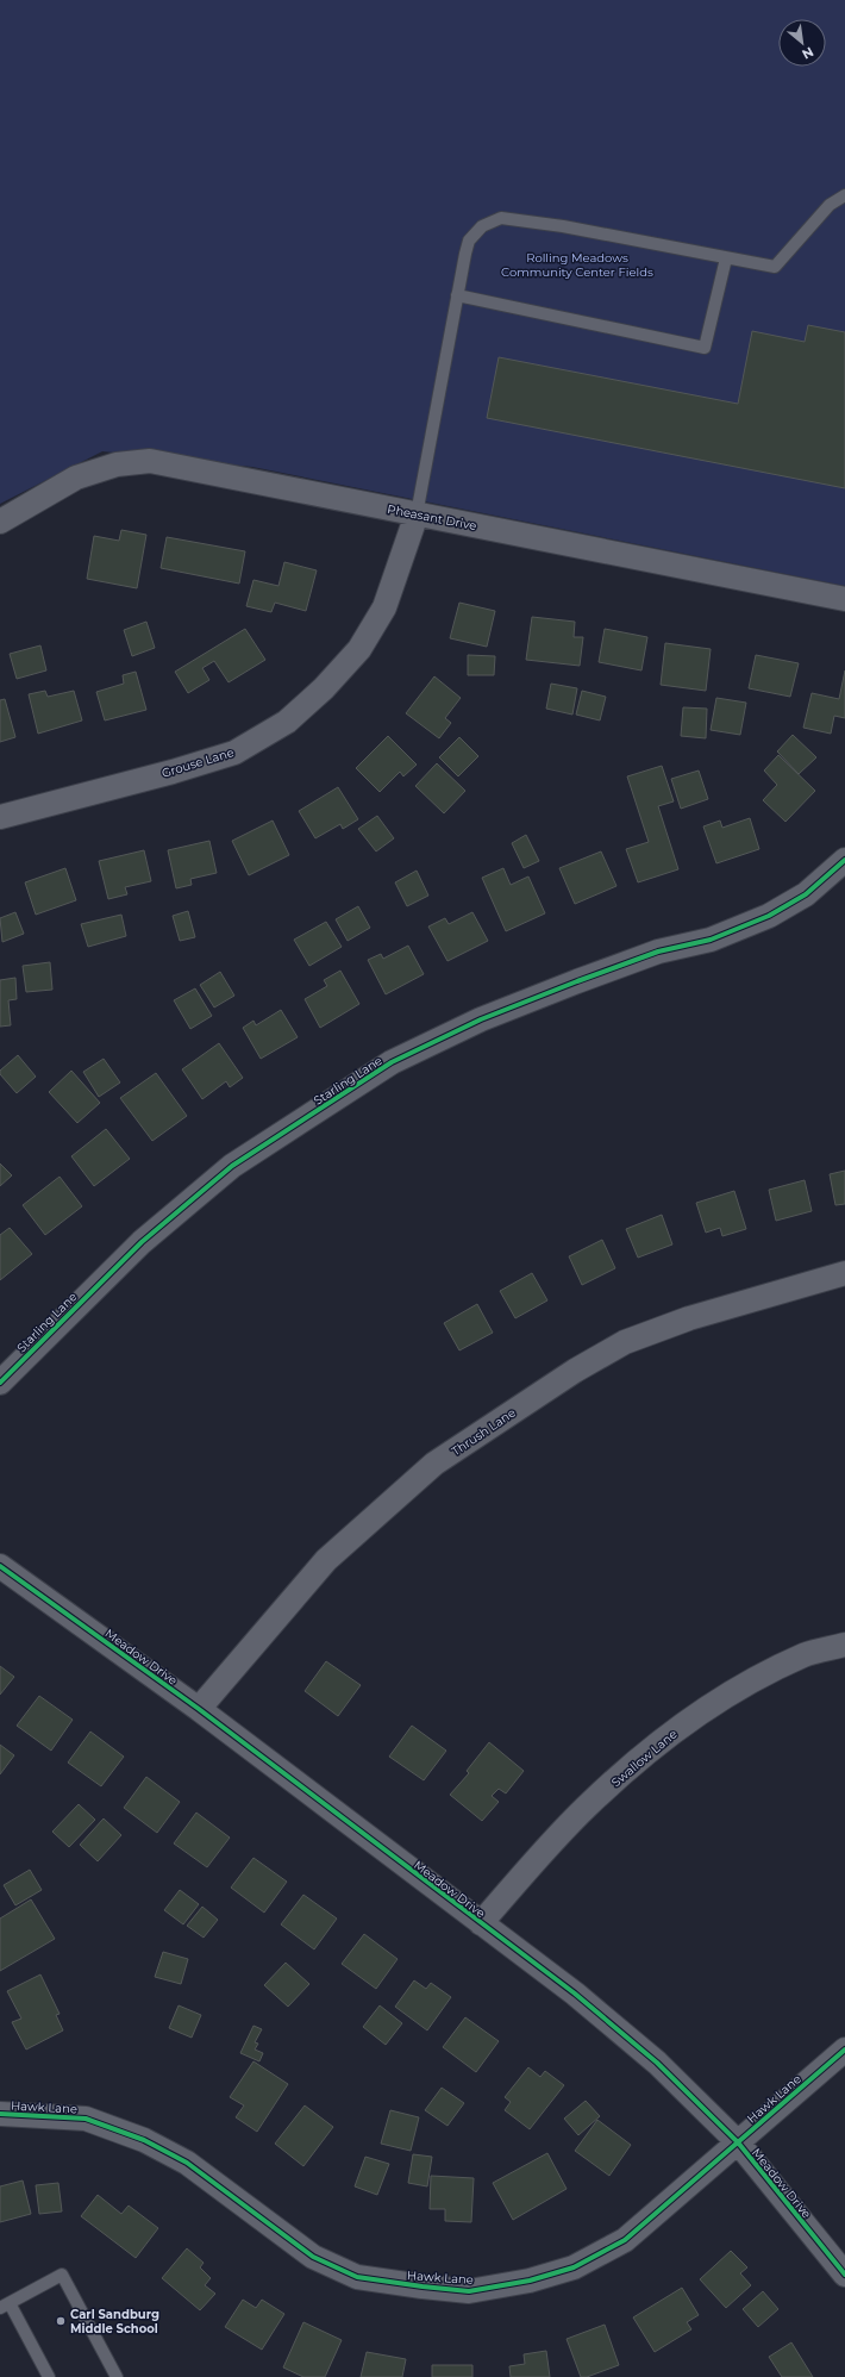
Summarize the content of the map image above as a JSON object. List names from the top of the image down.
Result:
{
  "streets": {
    "street": [
      "Pheasant Drive",
      "Grouse Lane",
      "Starling Lane",
      "Thrush Lane",
      "Meadow Drive",
      "Swallow Lane",
      "Hawk Lane"
    ]
  },
  "crossings": [
    ["Pheasant Drive", "Grouse Lane"],
    ["Thrush Lane", "Meadow Drive"],
    ["Meadow Drive", "Swallow Lane"],
    ["Meadow Drive", "Hawk Lane"]
  ],
  "parks": ["Rolling Meadows Community Center Fields"],
  "places": ["Carl Sandburg Middle School"],
  "north": "bottom right"
}
